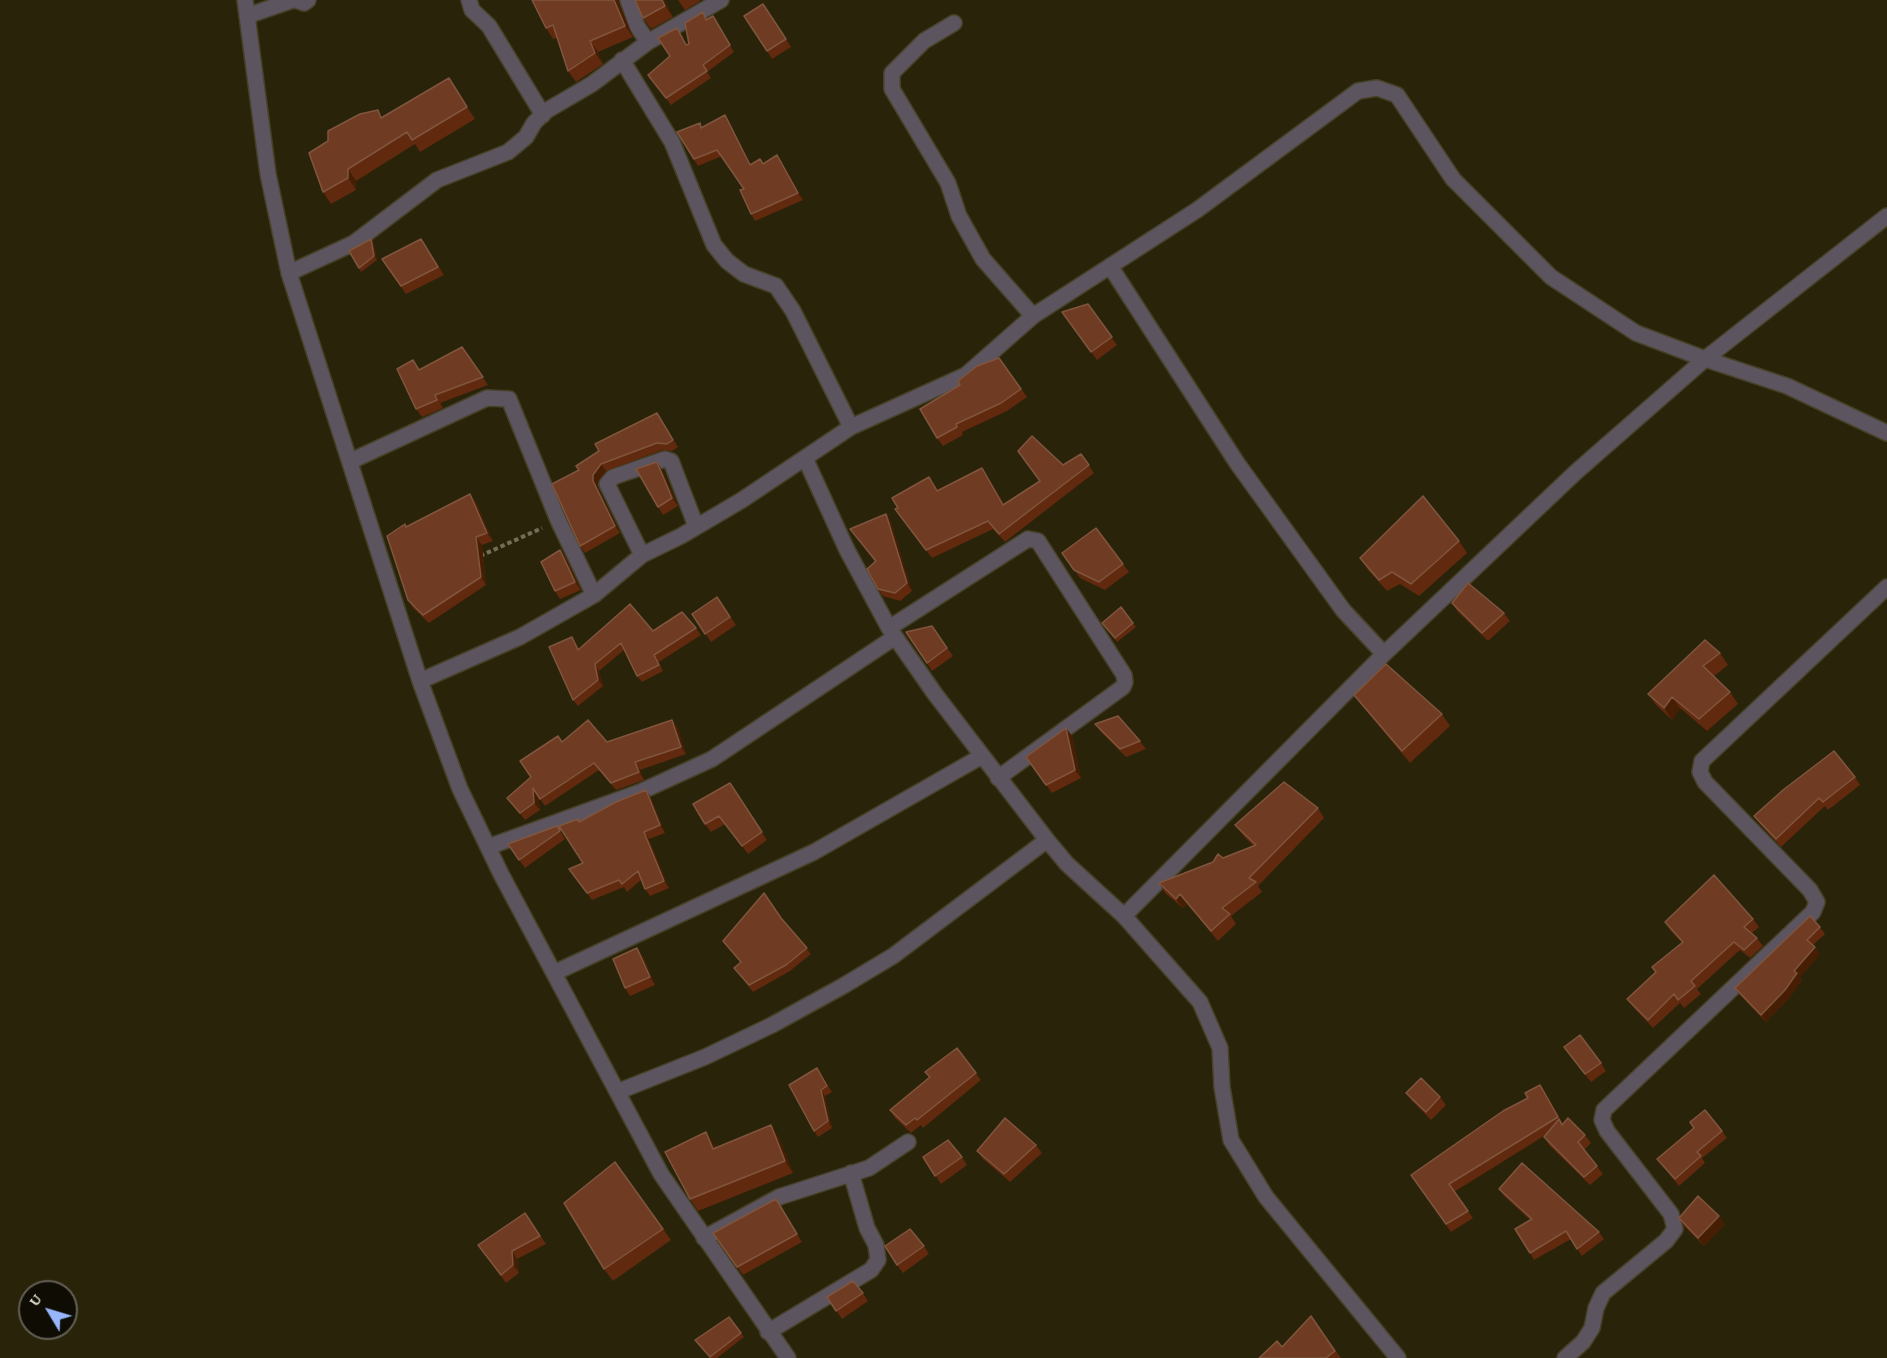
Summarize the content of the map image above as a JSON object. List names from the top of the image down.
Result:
{
  "north": "top left"
}
